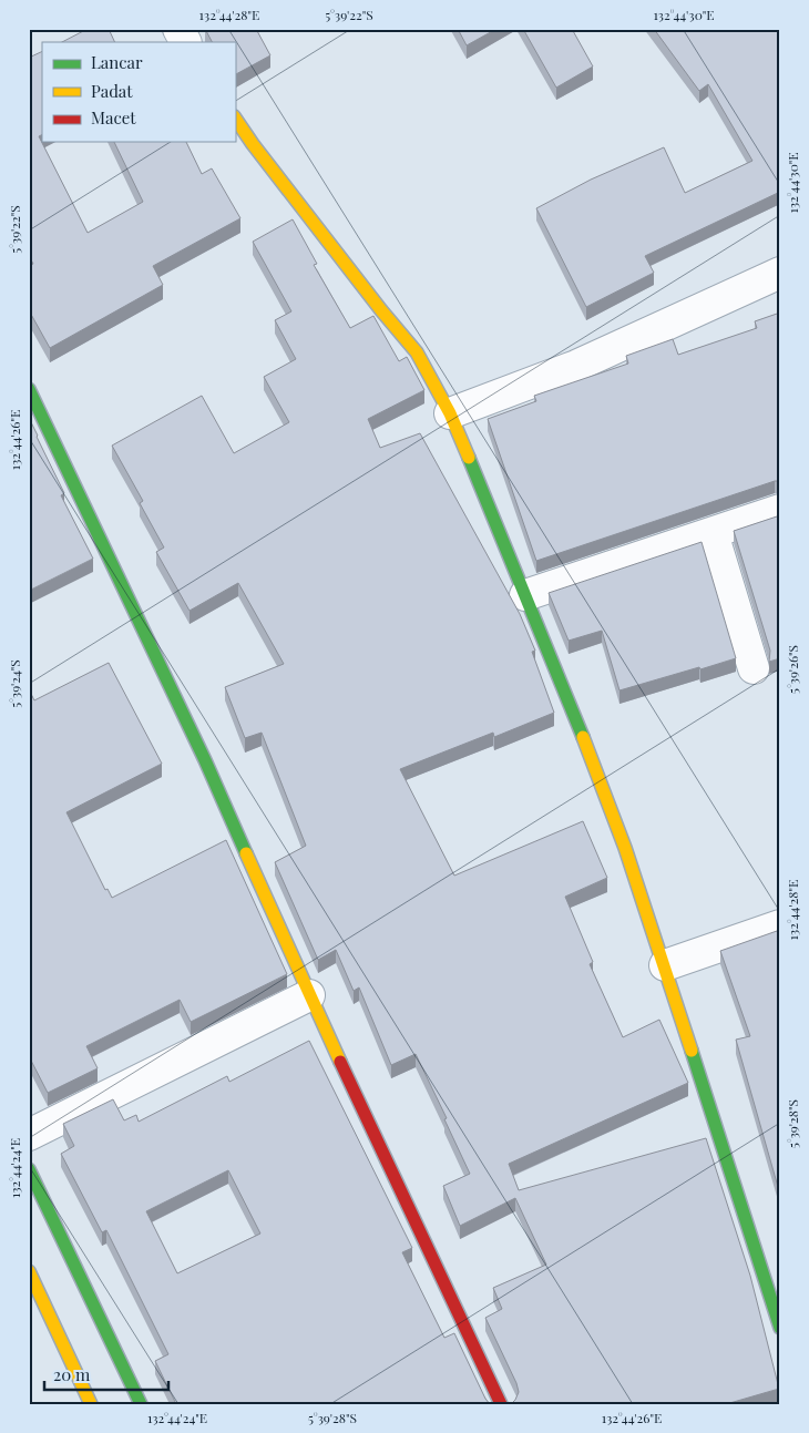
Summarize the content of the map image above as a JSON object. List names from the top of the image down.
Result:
{
  "legend": ["Lancar", "Padat", "Macet"],
  "scale_bar": "20 m",
  "coordinates": [
    "132°44'28\"E",
    "5°39'22\"S",
    "132°44'30\"E",
    "132°44'26\"E",
    "5°39'26\"S",
    "5°39'24\"S",
    "5°39'28\"S",
    "132°44'24\"E"
  ]
}
